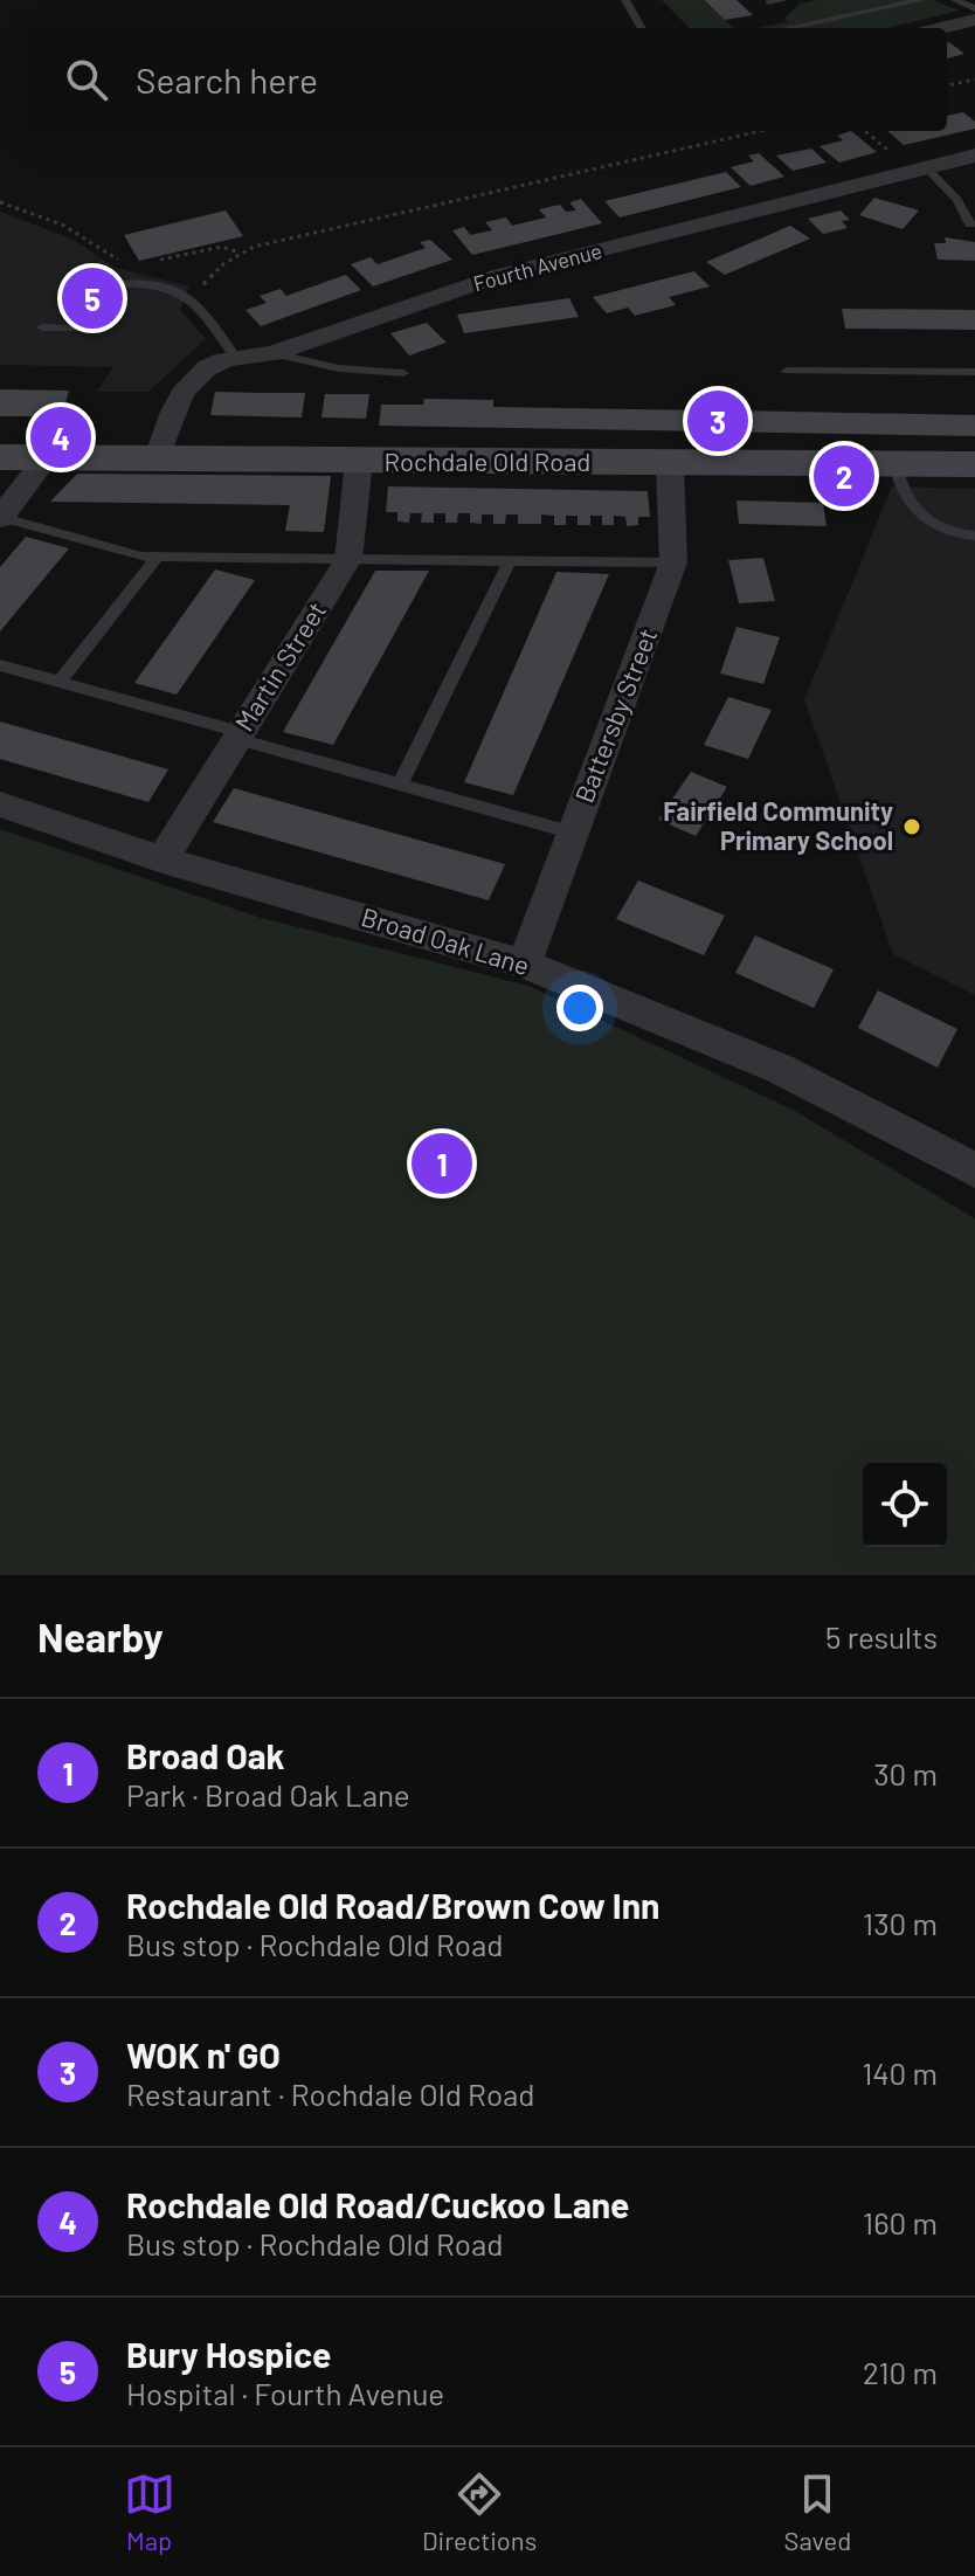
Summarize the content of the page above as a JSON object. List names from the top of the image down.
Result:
{
  "streets": {
    "main road": ["Rochdale Old Road"],
    "street": [
      "Fourth Avenue",
      "Martin Street",
      "Battersby Street",
      "Broad Oak Lane"
    ]
  },
  "crossings": [
    ["Rochdale Old Road", "Martin Street"],
    ["Rochdale Old Road", "Battersby Street"],
    ["Martin Street", "Broad Oak Lane"],
    ["Battersby Street", "Broad Oak Lane"]
  ],
  "places": ["Fairfield Community Primary School"],
  "page": {
    "search": "Search here",
    "pins": [
      "5",
      "3",
      "4",
      "2",
      "1"
    ],
    "heading": ["Nearby", "5 results"],
    "list": [
      {
        "mark": "1",
        "name": "Broad Oak",
        "note": "Park · Broad Oak Lane",
        "value": "30 m"
      },
      {
        "mark": "2",
        "name": "Rochdale Old Road/Brown Cow Inn",
        "note": "Bus stop · Rochdale Old Road",
        "value": "130 m"
      },
      {
        "mark": "3",
        "name": "WOK n' GO",
        "note": "Restaurant · Rochdale Old Road",
        "value": "140 m"
      },
      {
        "mark": "4",
        "name": "Rochdale Old Road/Cuckoo Lane",
        "note": "Bus stop · Rochdale Old Road",
        "value": "160 m"
      },
      {
        "mark": "5",
        "name": "Bury Hospice",
        "note": "Hospital · Fourth Avenue",
        "value": "210 m"
      }
    ],
    "nav": ["Map", "Directions", "Saved"]
  }
}
